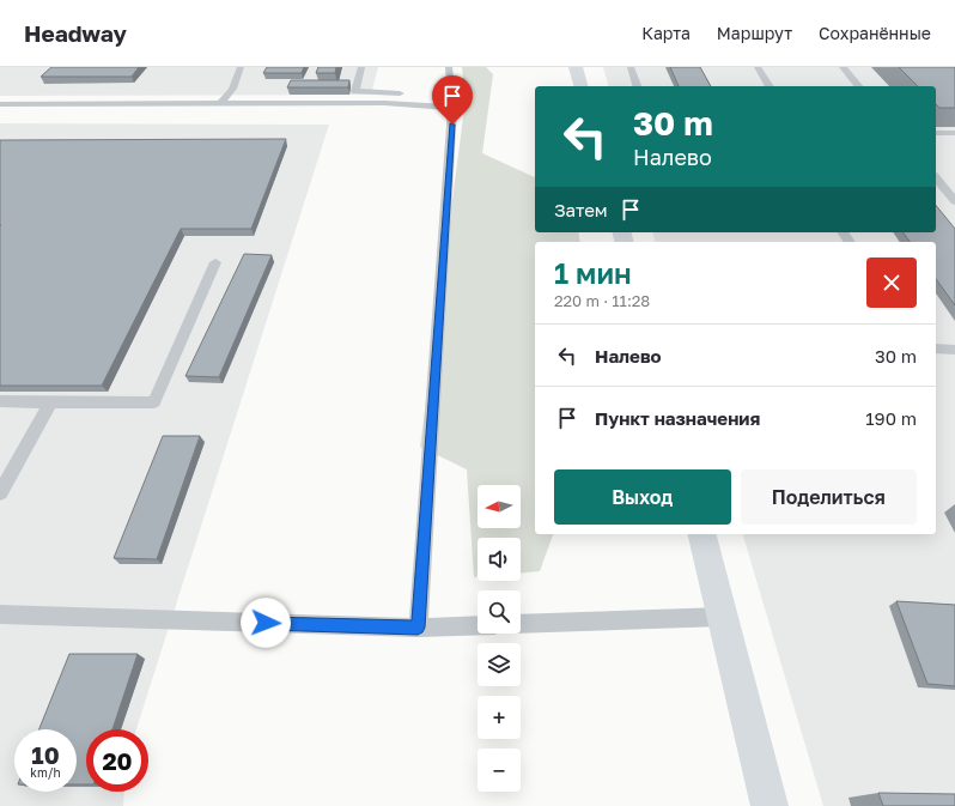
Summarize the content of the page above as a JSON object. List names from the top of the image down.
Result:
{
  "north": "left",
  "page": {
    "header": "Headway",
    "nav": ["Карта", "Маршрут", "Сохранённые"],
    "turn": ["30 m", "Налево"],
    "then": "Затем",
    "heading": ["1 мин", "220 m · 11:28"],
    "list": [
      {
        "name": "Налево",
        "value": "30 m"
      },
      {
        "name": "Пункт назначения",
        "value": "190 m"
      }
    ],
    "buttons": ["Выход", "Поделиться"],
    "map_buttons": ["+", "−"],
    "speed": "10 km/h",
    "limit": "20"
  }
}
